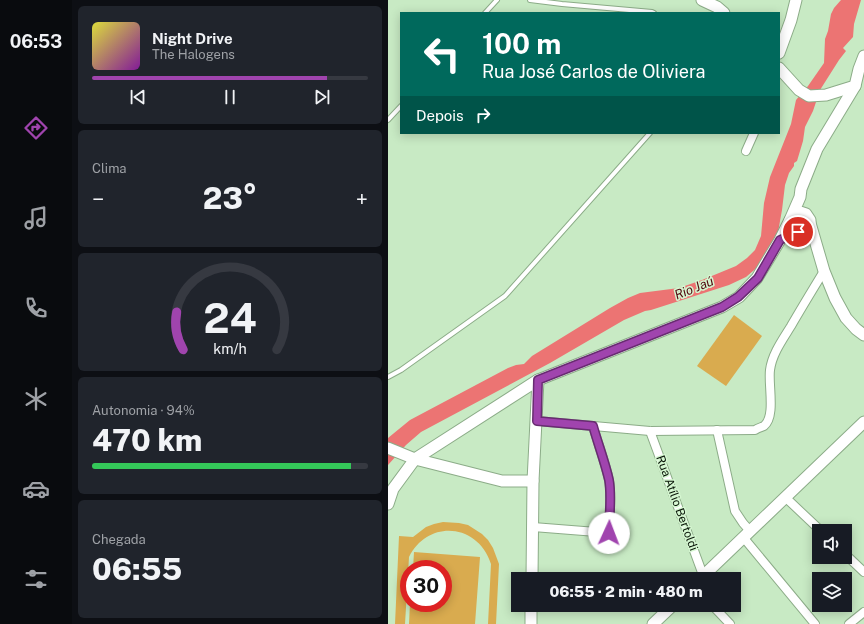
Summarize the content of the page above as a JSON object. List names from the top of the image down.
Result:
{
  "streets": {
    "street": ["Rua Atílio Bertoldi"]
  },
  "water": ["Rio Jaú"],
  "page": {
    "tabs": "06:53",
    "turn": ["100 m", "Rua José Carlos de Oliviera"],
    "song": ["Night Drive", "The Halogens"],
    "then": "Depois",
    "tile": [
      "Clima",
      ["Autonomia · 94%", "470 km"],
      ["Chegada", "06:55"]
    ],
    "heat": ["−", "23°", "+"],
    "limit": "30",
    "trip": "06:55 · 2 min · 480 m",
    "gauge": ["24", "km/h"]
  }
}
